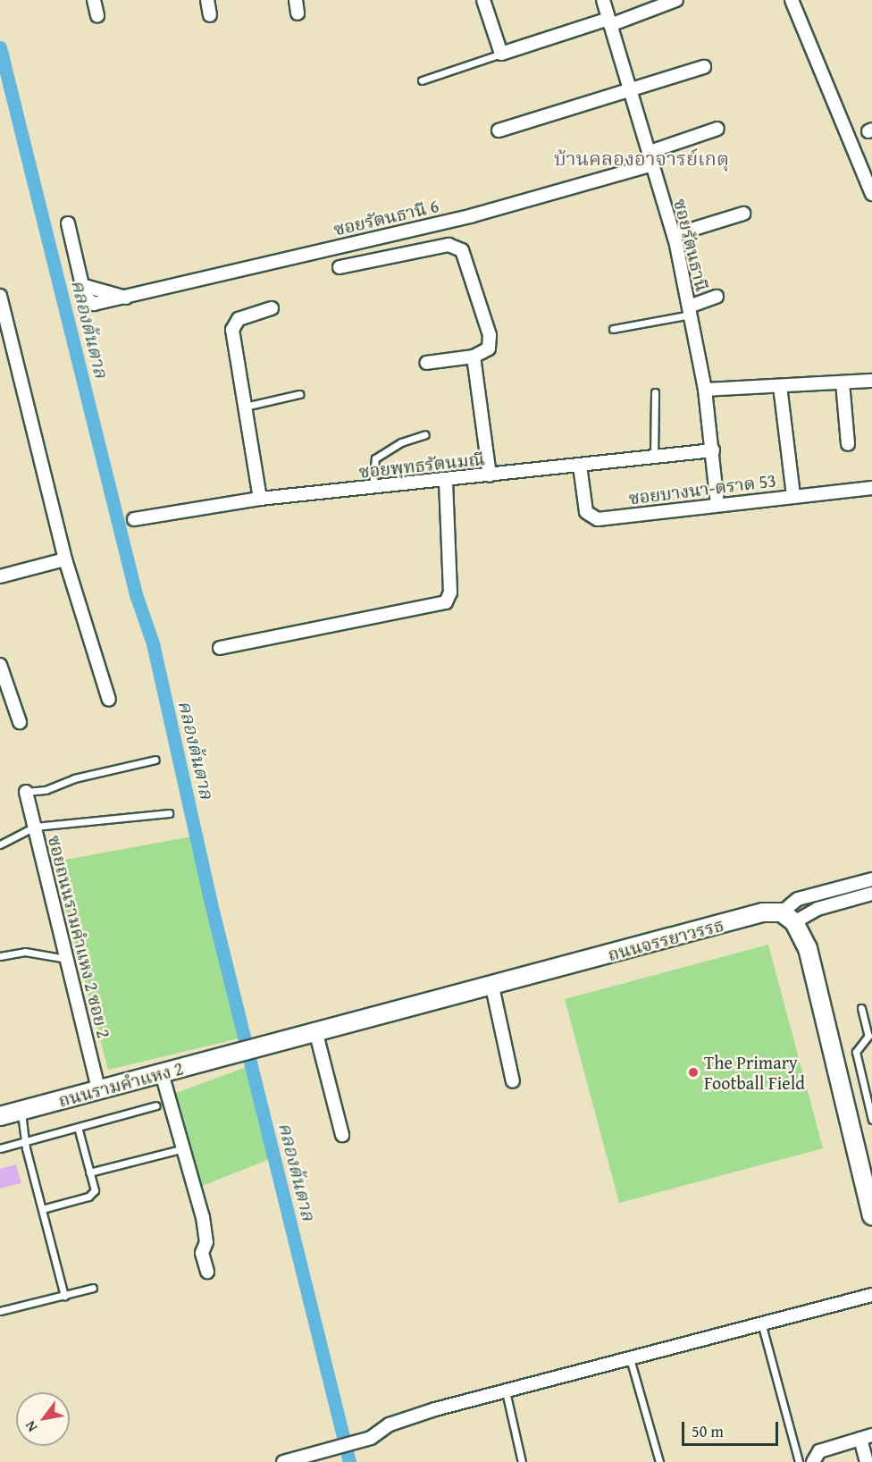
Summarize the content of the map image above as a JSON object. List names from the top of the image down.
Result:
{
  "streets": {
    "main road": ["ถนนจรรยาวรรธ", "ถนนรามคำแหง 2"],
    "street": [
      "ซอยรัตนธานี 6",
      "ซอยรัตนธานี",
      "ซอยพุทธรัตนมณี",
      "ซอยบางนา-ตราด 53",
      "ซอยถนนรามคำแหง 2 ซอย 2"
    ]
  },
  "crossings": [
    ["ซอยรัตนธานี 6", "ซอยรัตนธานี"],
    ["ซอยรัตนธานี", "ซอยพุทธรัตนมณี"],
    ["ซอยรัตนธานี", "ซอยบางนา-ตราด 53"],
    ["ซอยพุทธรัตนมณี", "ซอยบางนา-ตราด 53"],
    ["ซอยถนนรามคำแหง 2 ซอย 2", "ถนนรามคำแหง 2"],
    ["ถนนจรรยาวรรธ", "ถนนรามคำแหง 2"]
  ],
  "districts": ["บ้านคลองอาจารย์เกตุ"],
  "water": ["คลองต้นตาล"],
  "places": ["The Primary Football Field"],
  "scale_bar": "50 m",
  "north": "bottom left"
}
